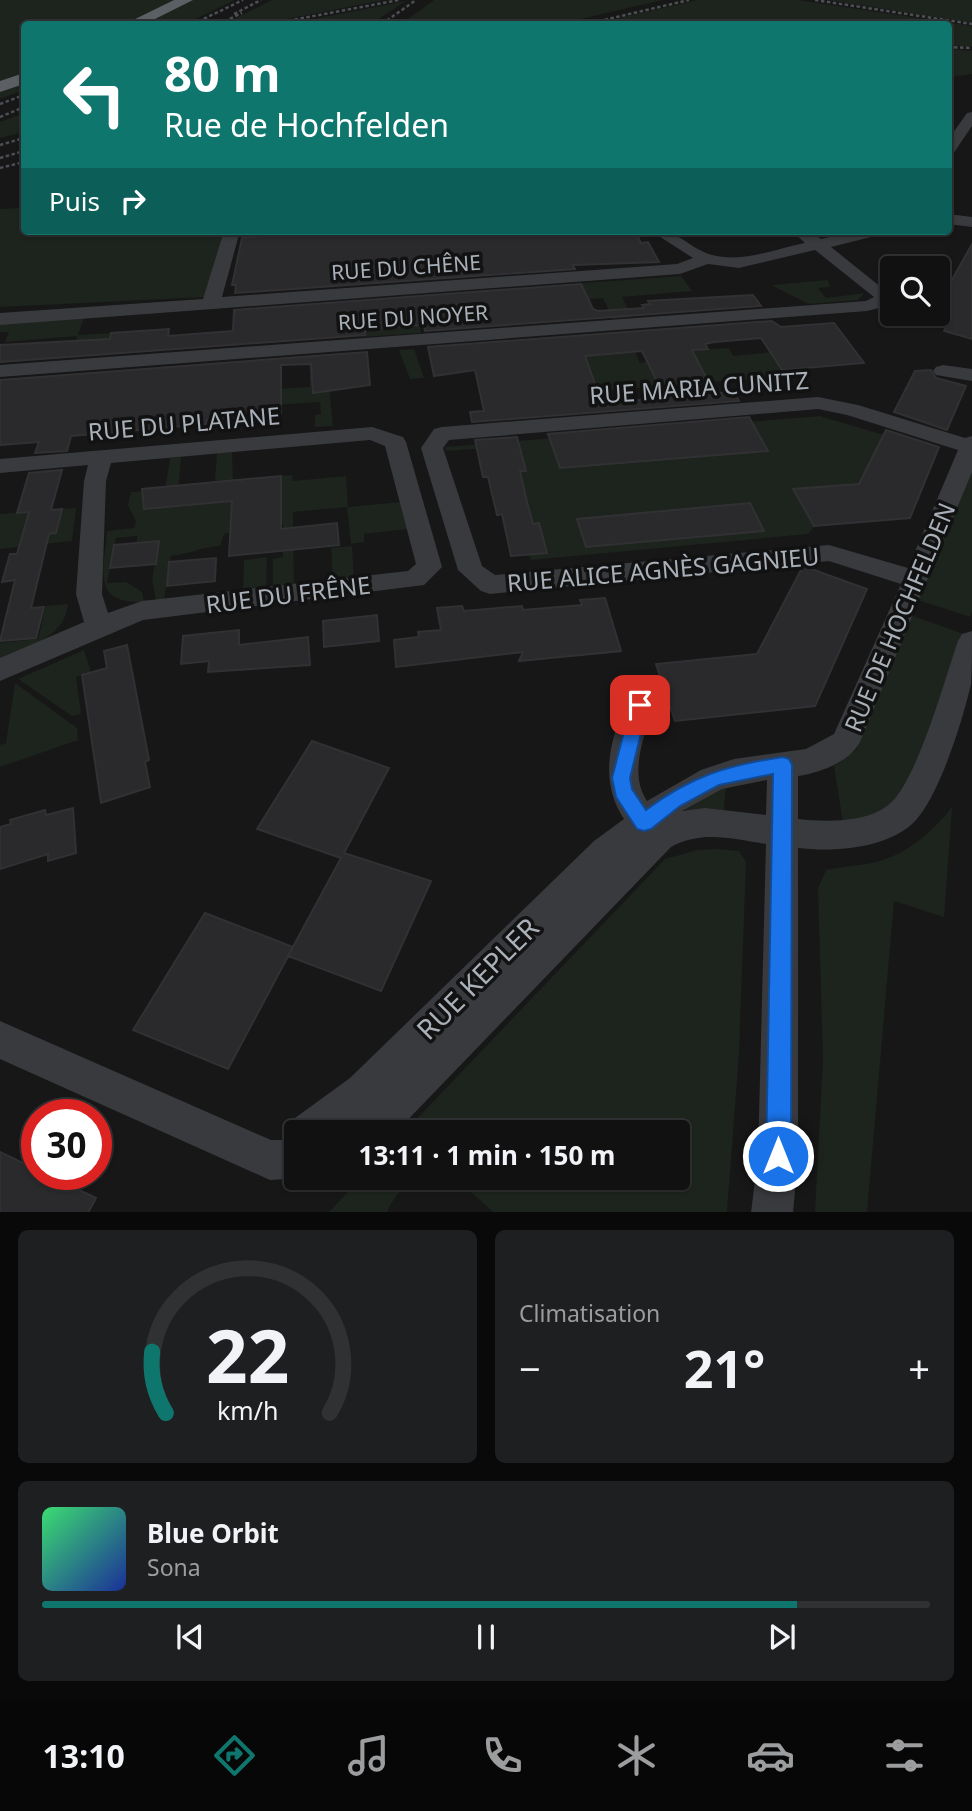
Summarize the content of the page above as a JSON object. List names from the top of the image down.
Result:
{
  "streets": {
    "street": [
      "RUE DU CHÊNE",
      "RUE DU NOYER",
      "RUE MARIA CUNITZ",
      "RUE DU PLATANE",
      "RUE ALICE AGNÈS GAGNIEU",
      "RUE DU FRÊNE",
      "RUE DE HOCHFELDEN",
      "RUE KEPLER"
    ]
  },
  "crossings": [
    ["RUE DU CHÊNE", "RUE DU NOYER"],
    ["RUE MARIA CUNITZ", "RUE ALICE AGNÈS GAGNIEU"],
    ["RUE MARIA CUNITZ", "RUE DE HOCHFELDEN"],
    ["RUE DU PLATANE", "RUE DU FRÊNE"],
    ["RUE ALICE AGNÈS GAGNIEU", "RUE DE HOCHFELDEN"],
    ["RUE DE HOCHFELDEN", "RUE KEPLER"]
  ],
  "page": {
    "turn": ["80 m", "Rue de Hochfelden"],
    "then": "Puis",
    "limit": "30",
    "trip": "13:11 · 1 min · 150 m",
    "tile": "Climatisation",
    "heat": ["−", "21°", "+"],
    "song": ["Blue Orbit", "Sona"],
    "tabs": "13:10",
    "gauge": ["22", "km/h"]
  }
}
